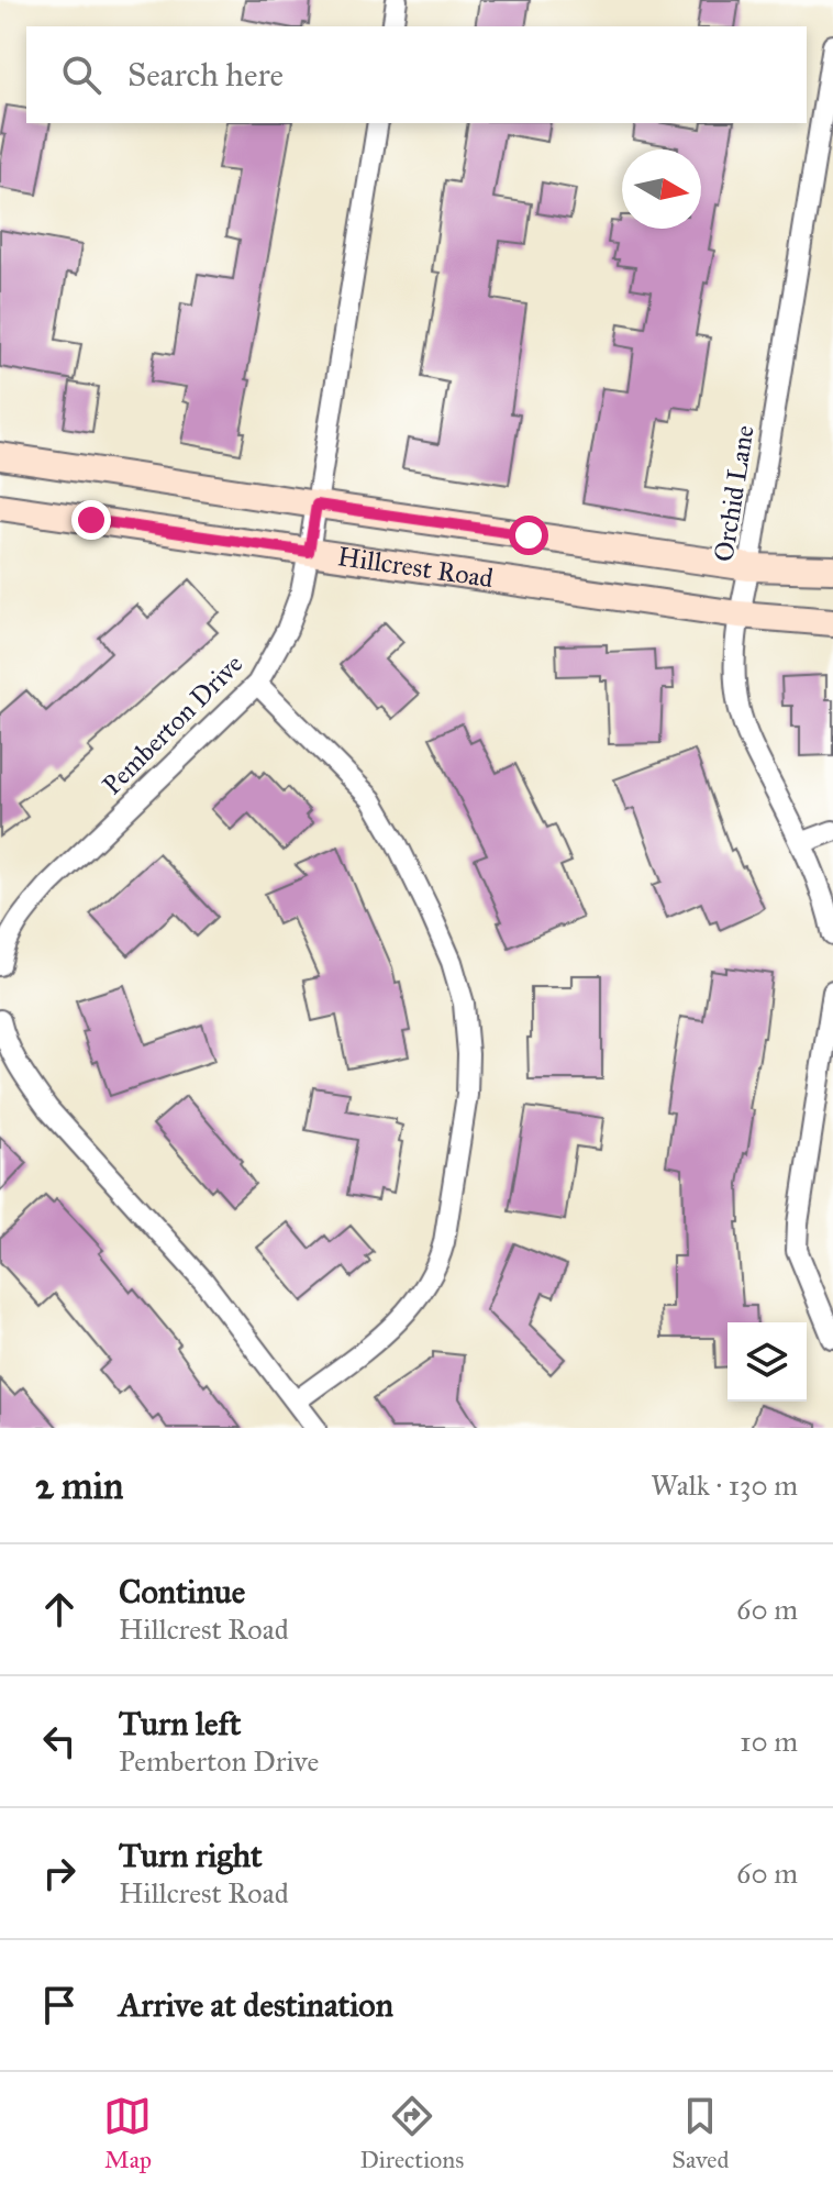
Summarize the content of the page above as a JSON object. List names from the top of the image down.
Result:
{
  "streets": {
    "main road": ["Hillcrest Road"],
    "street": ["Orchid Lane", "Pemberton Drive"]
  },
  "crossings": [
    ["Orchid Lane", "Hillcrest Road"],
    ["Hillcrest Road", "Pemberton Drive"]
  ],
  "north": "right",
  "page": {
    "search": "Search here",
    "heading": ["2 min", "Walk · 130 m"],
    "list": [
      ["Continue", "Hillcrest Road", "60 m"],
      ["Turn left", "Pemberton Drive", "10 m"],
      ["Turn right", "Hillcrest Road", "60 m"],
      "Arrive at destination"
    ],
    "nav": ["Map", "Directions", "Saved"]
  }
}
